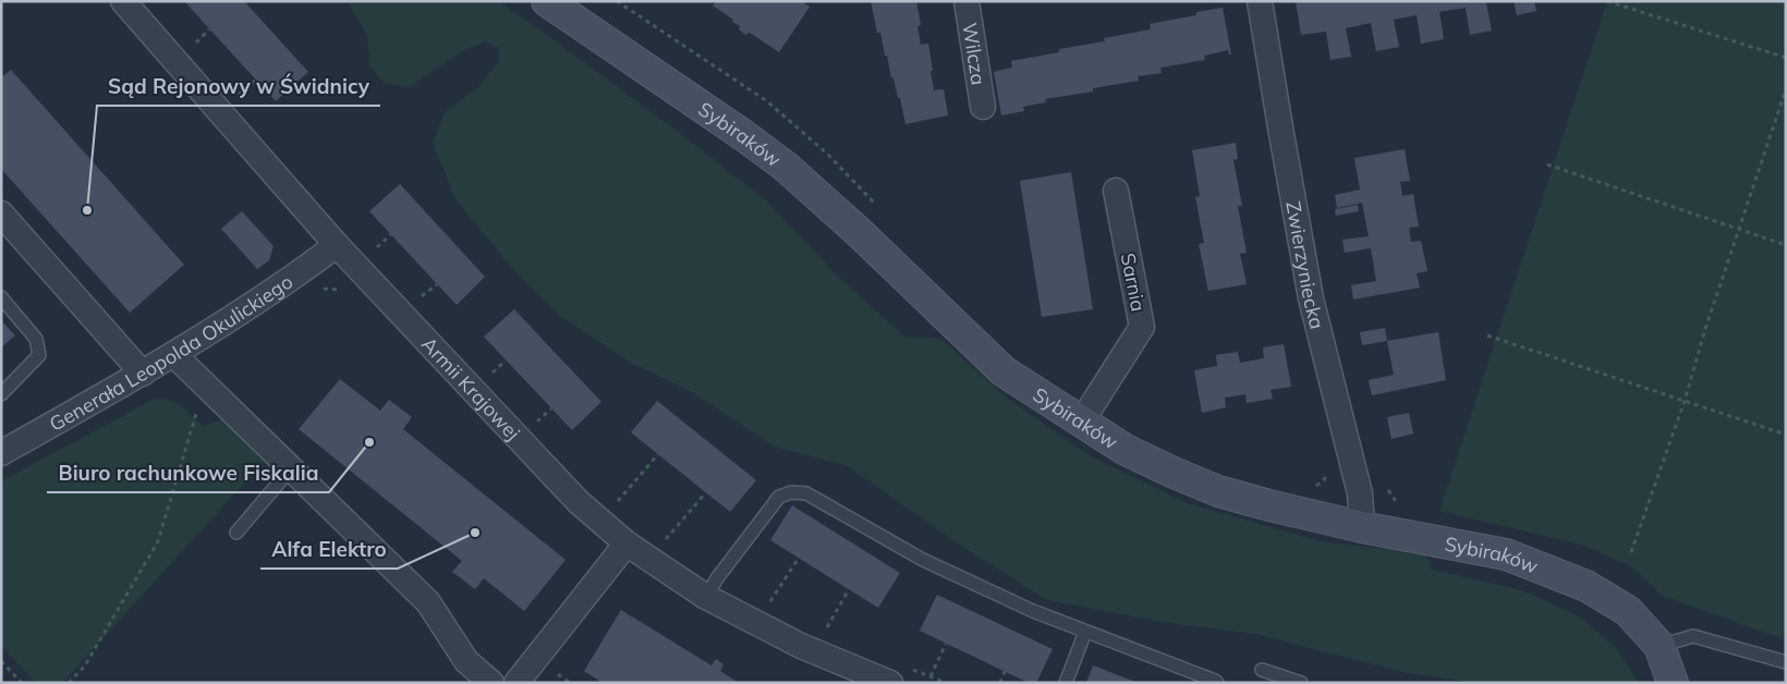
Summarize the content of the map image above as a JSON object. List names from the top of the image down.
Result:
{
  "streets": {
    "street": [
      "Wilcza",
      "Sybiraków",
      "Zwierzyniecka",
      "Sarnia",
      "Generała Leopolda Okulickiego",
      "Armii Krajowej"
    ]
  },
  "crossings": [
    ["Sybiraków", "Zwierzyniecka"],
    ["Sybiraków", "Sarnia"],
    ["Generała Leopolda Okulickiego", "Armii Krajowej"]
  ],
  "places": ["Sąd Rejonowy w Świdnicy", "Biuro rachunkowe Fiskalia", "Alfa Elektro"]
}
